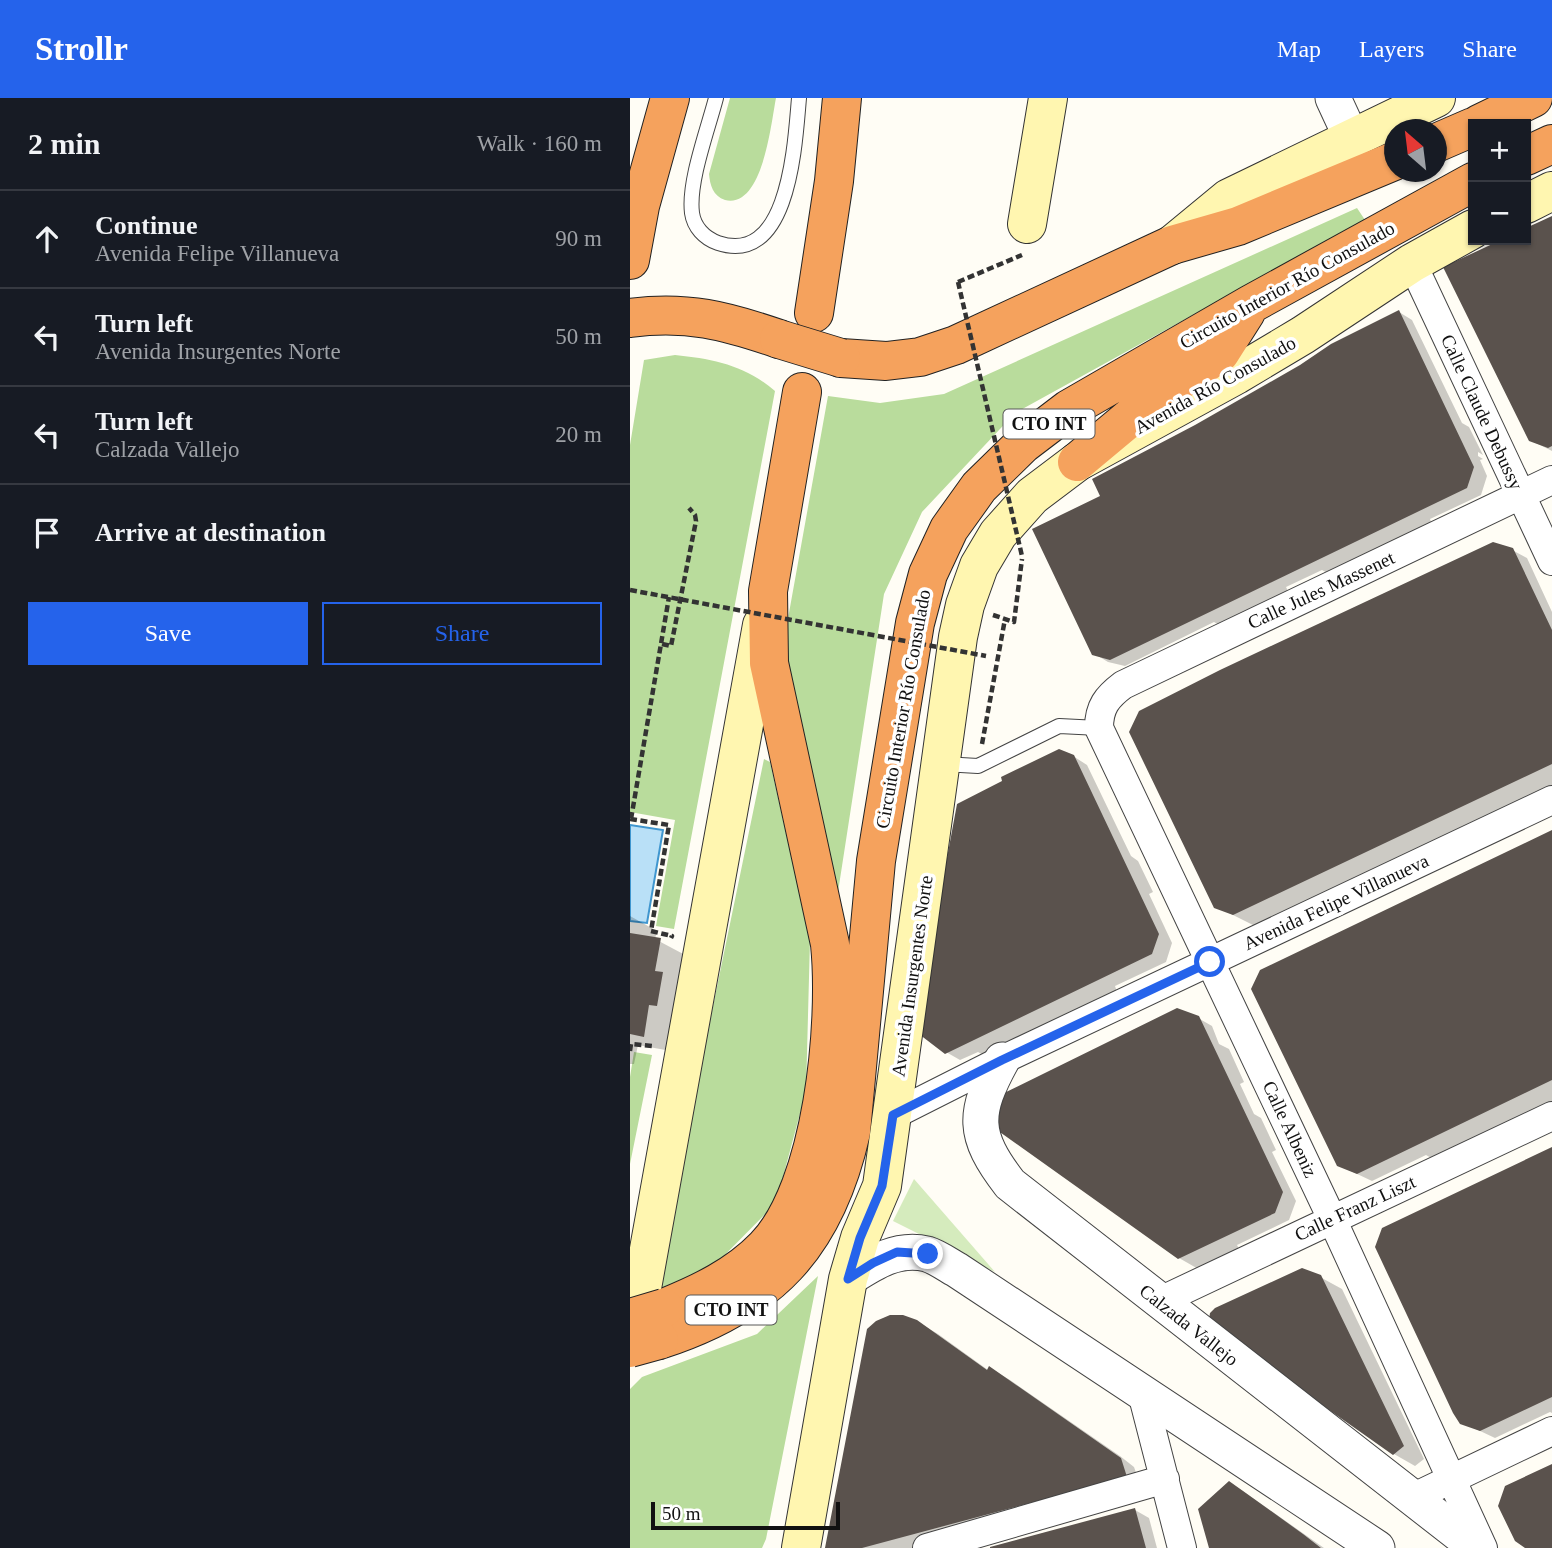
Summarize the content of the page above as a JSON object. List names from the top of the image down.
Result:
{
  "streets": {
    "highway": ["Circuito Interior Río Consulado", "CTO INT"],
    "main road": ["Avenida Río Consulado", "Avenida Insurgentes Norte"],
    "street": [
      "Calle Claude Debussy",
      "Calle Jules Massenet",
      "Avenida Felipe Villanueva",
      "Calle Albeniz",
      "Calle Franz Liszt",
      "Calzada Vallejo"
    ]
  },
  "crossings": [
    ["Avenida Río Consulado", "Calle Claude Debussy"],
    ["Avenida Río Consulado", "Avenida Insurgentes Norte"],
    ["Calle Claude Debussy", "Calle Jules Massenet"],
    ["Calle Jules Massenet", "Calle Albeniz"],
    ["Avenida Felipe Villanueva", "Avenida Insurgentes Norte"],
    ["Avenida Felipe Villanueva", "Calle Albeniz"],
    ["Avenida Felipe Villanueva", "Calzada Vallejo"],
    ["Calle Albeniz", "Calle Franz Liszt"],
    ["Calle Franz Liszt", "Calzada Vallejo"]
  ],
  "scale_bar": "50 m",
  "north": "top left",
  "page": {
    "header": "Strollr",
    "nav": ["Map", "Layers", "Share"],
    "heading": ["2 min", "Walk · 160 m"],
    "map_buttons": ["+", "−"],
    "list": [
      ["Continue", "Avenida Felipe Villanueva", "90 m"],
      ["Turn left", "Avenida Insurgentes Norte", "50 m"],
      ["Turn left", "Calzada Vallejo", "20 m"],
      "Arrive at destination"
    ],
    "buttons": ["Save", "Share"],
    "scale": "50 m"
  }
}
